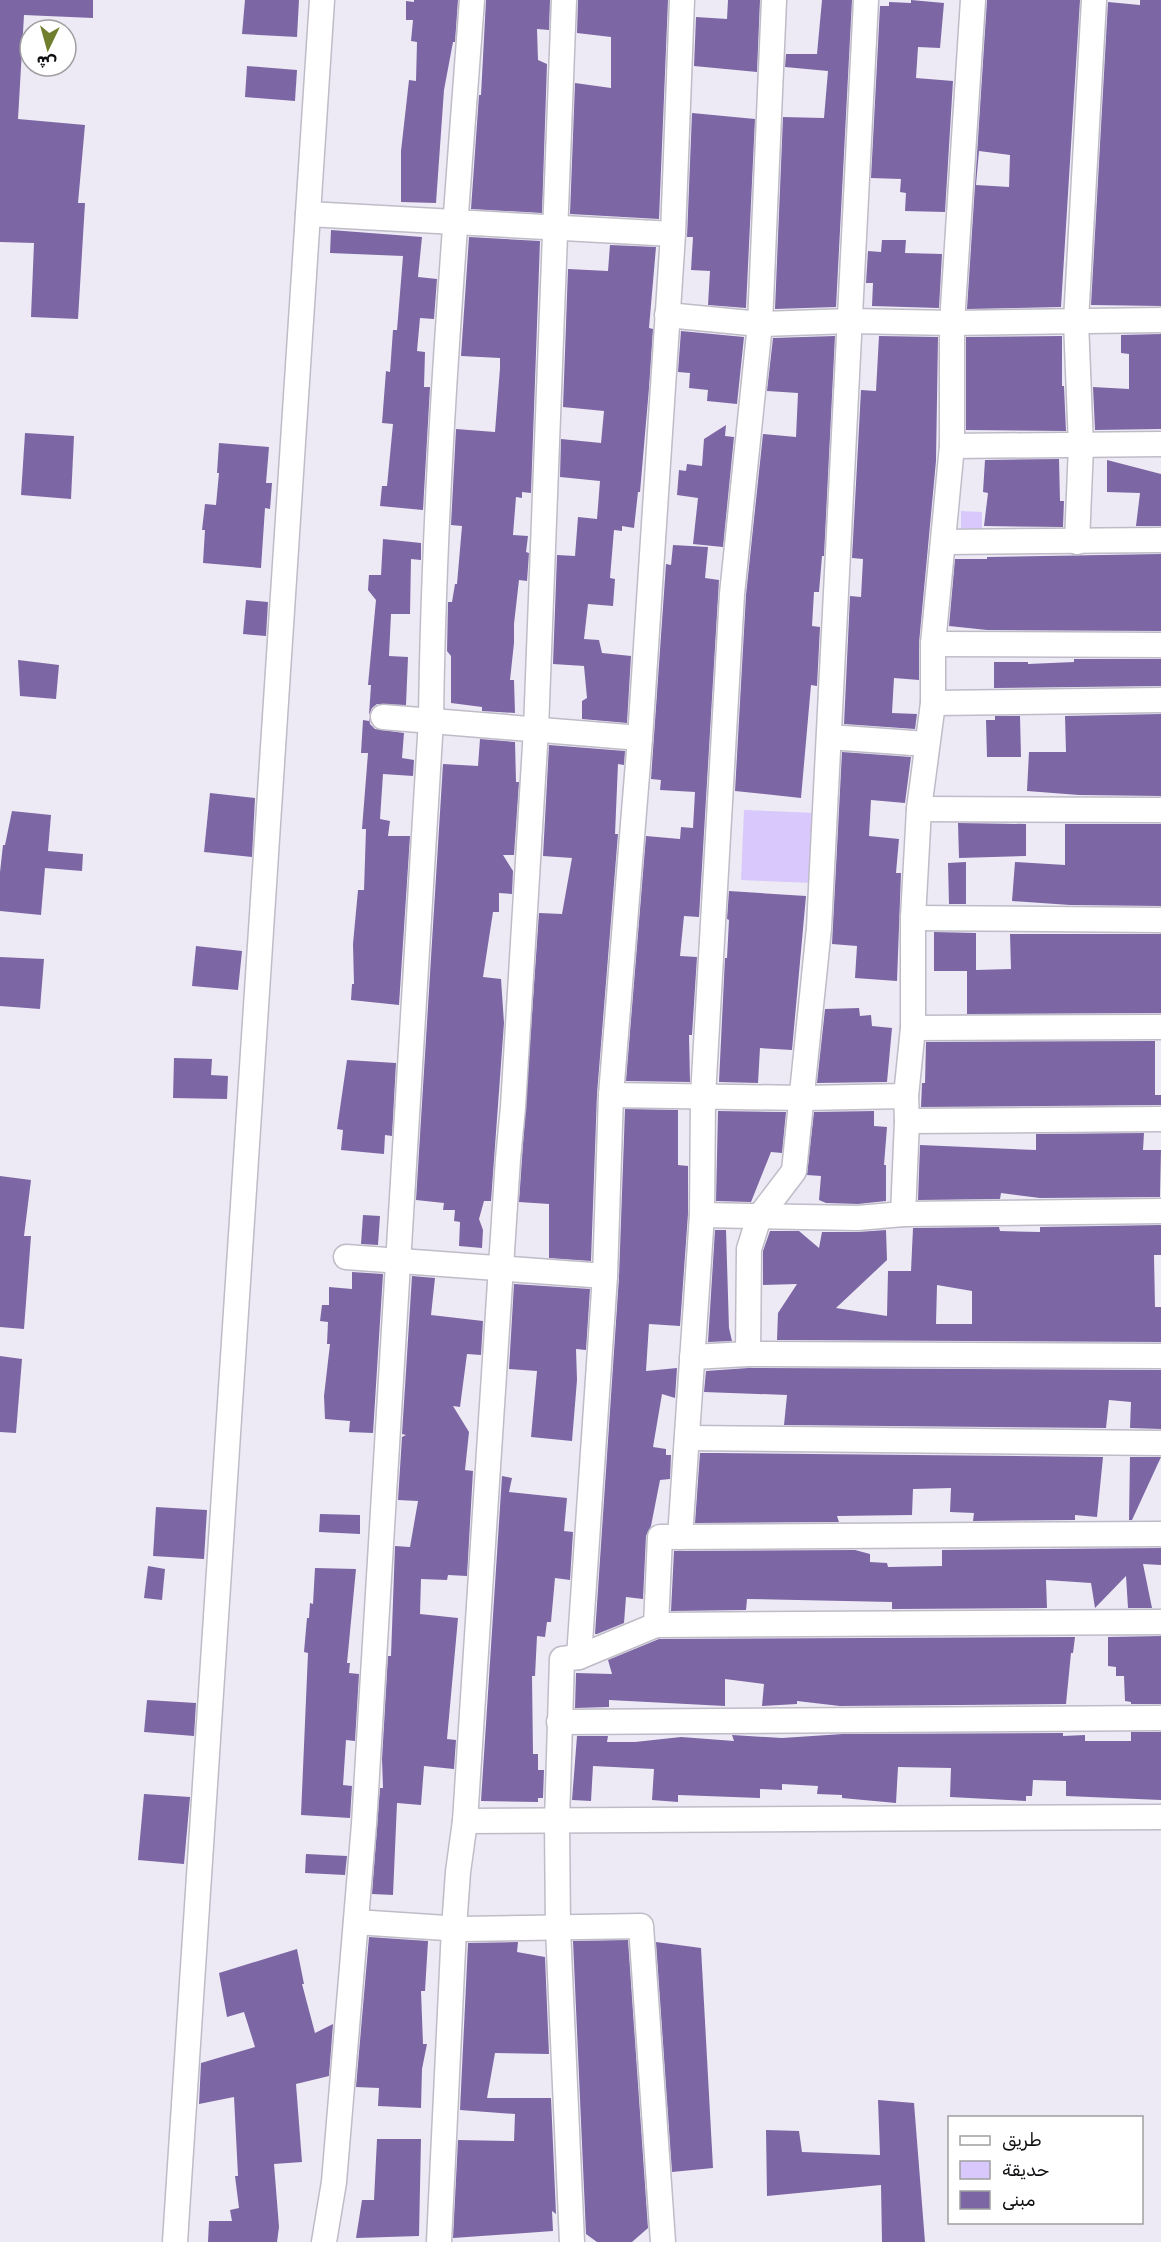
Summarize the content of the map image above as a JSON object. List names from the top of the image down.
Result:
{
  "legend": ["طريق", "حديقة", "مبنى"],
  "north": "bottom"
}
